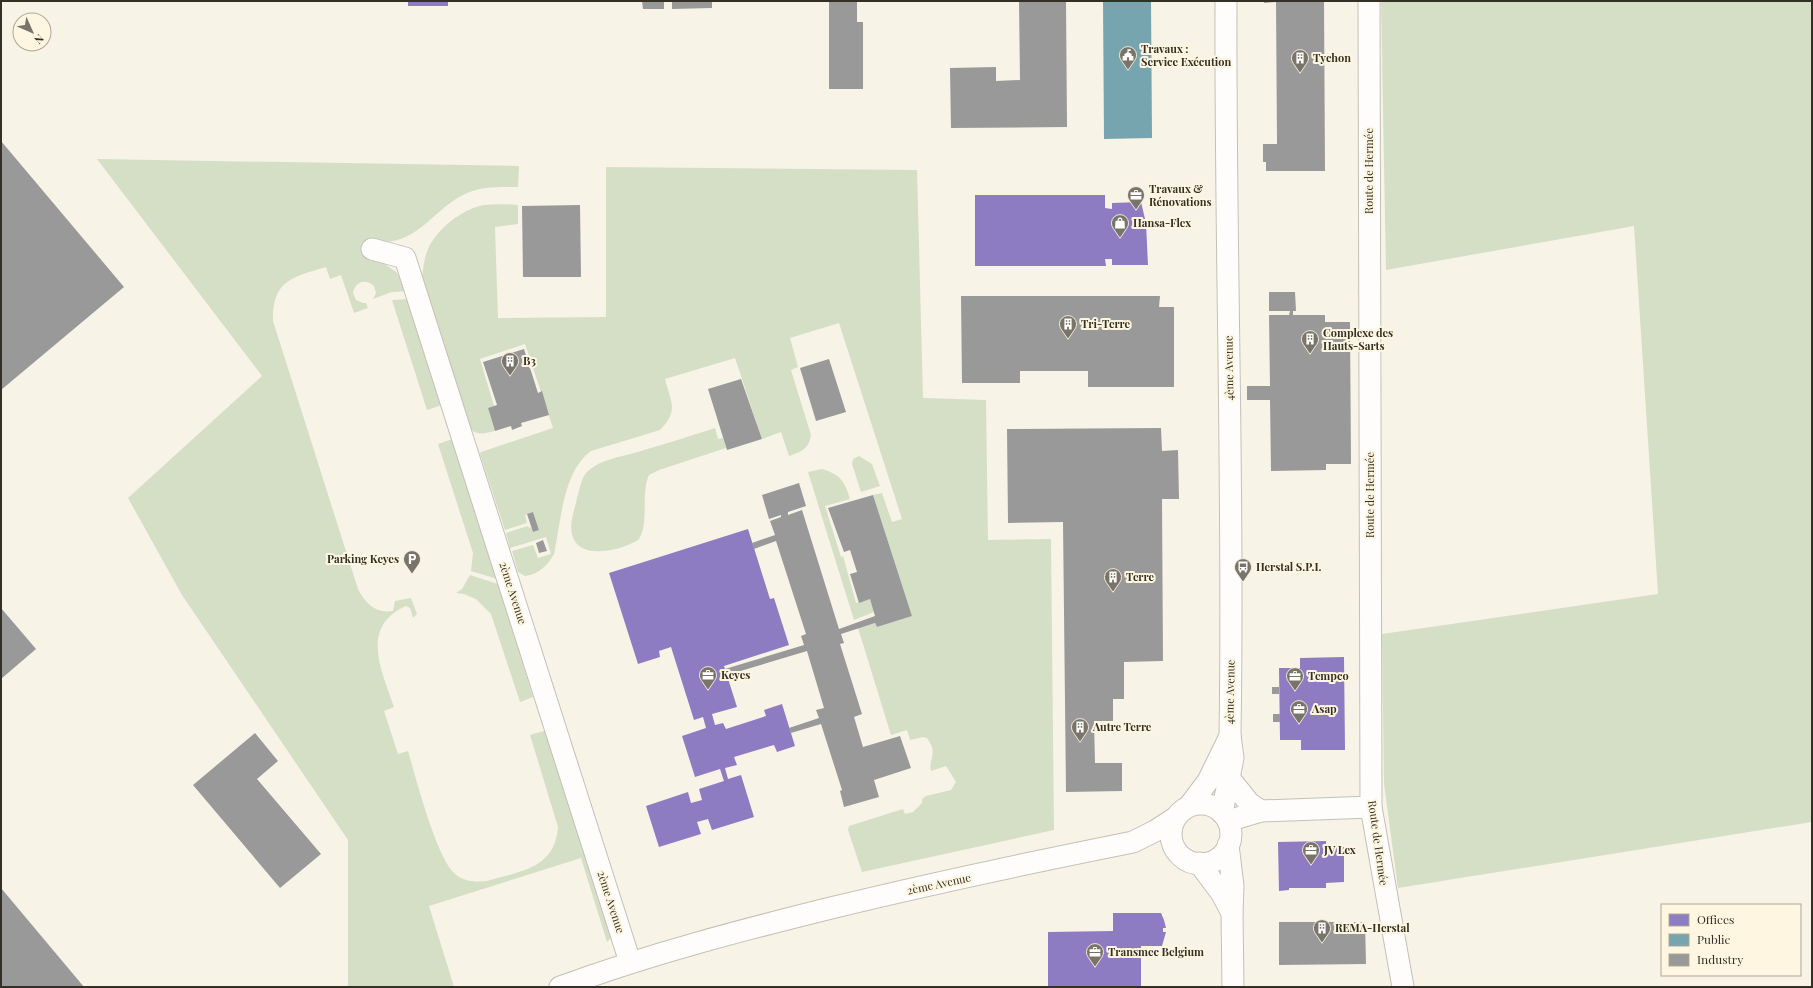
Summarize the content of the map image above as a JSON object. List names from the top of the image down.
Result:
{
  "streets": {
    "street": ["Route de Hermée", "4ème Avenue", "2ème Avenue"]
  },
  "crossings": [
    ["4ème Avenue", "2ème Avenue"]
  ],
  "places": {
    "public building": ["Travaux : Service Exécution"],
    "building": [
      "Tychon",
      "Tri-Terre",
      "Complexe des Hauts-Sarts",
      "B3",
      "Terre",
      "Autre Terre",
      "REMA-Herstal"
    ],
    "office": [
      "Travaux & Rénovations",
      "Keyes",
      "Tempco",
      "Asap",
      "JV Lex",
      "Transmec Belgium"
    ],
    "shop": ["Hansa-Flex"],
    "parking": ["Parking Keyes"],
    "bus stop": ["Herstal S.P.I."]
  },
  "legend": ["Offices", "Public", "Industry"],
  "north": "bottom right"
}
